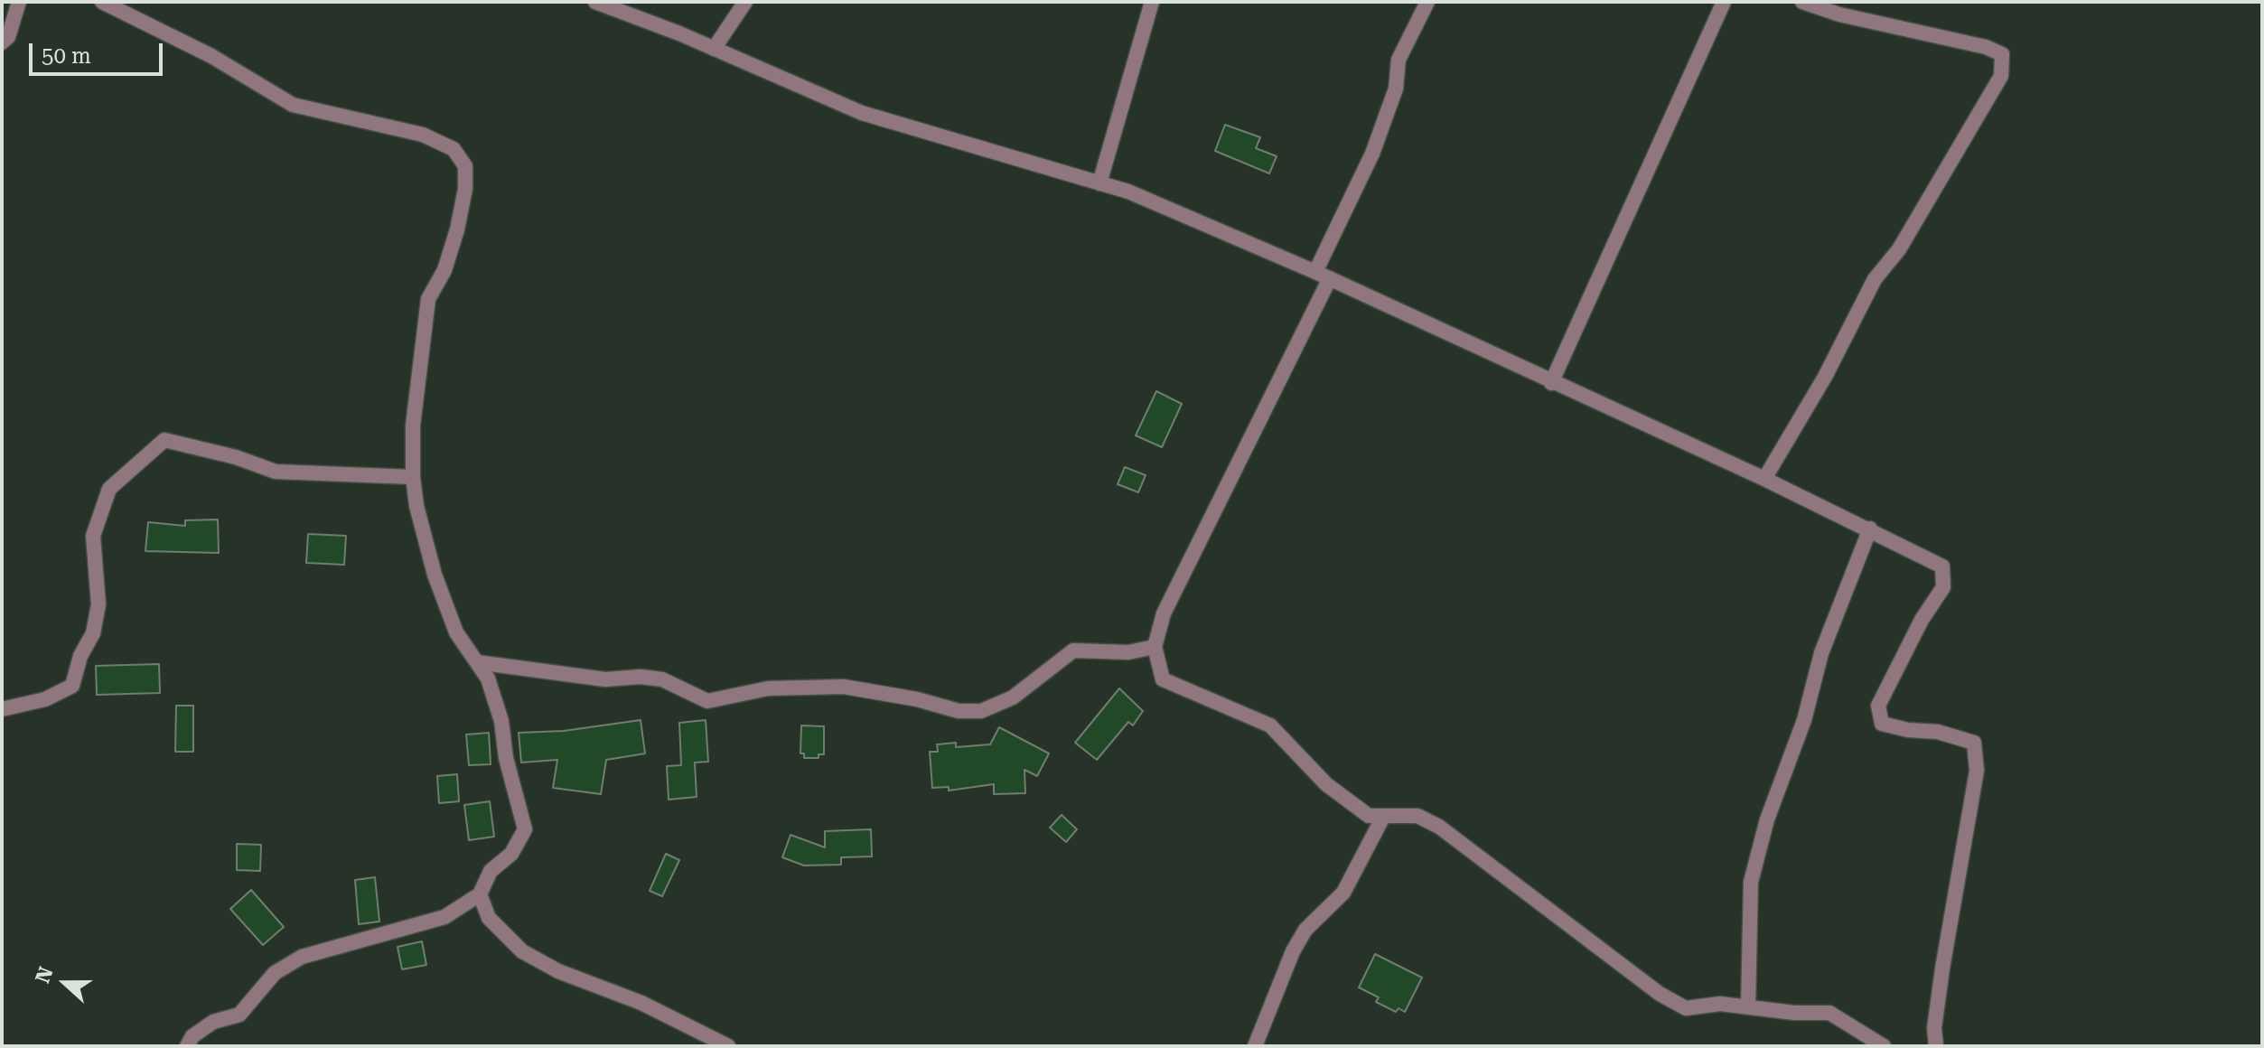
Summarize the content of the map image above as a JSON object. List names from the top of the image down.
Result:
{
  "scale_bar": "50 m",
  "north": "left"
}
